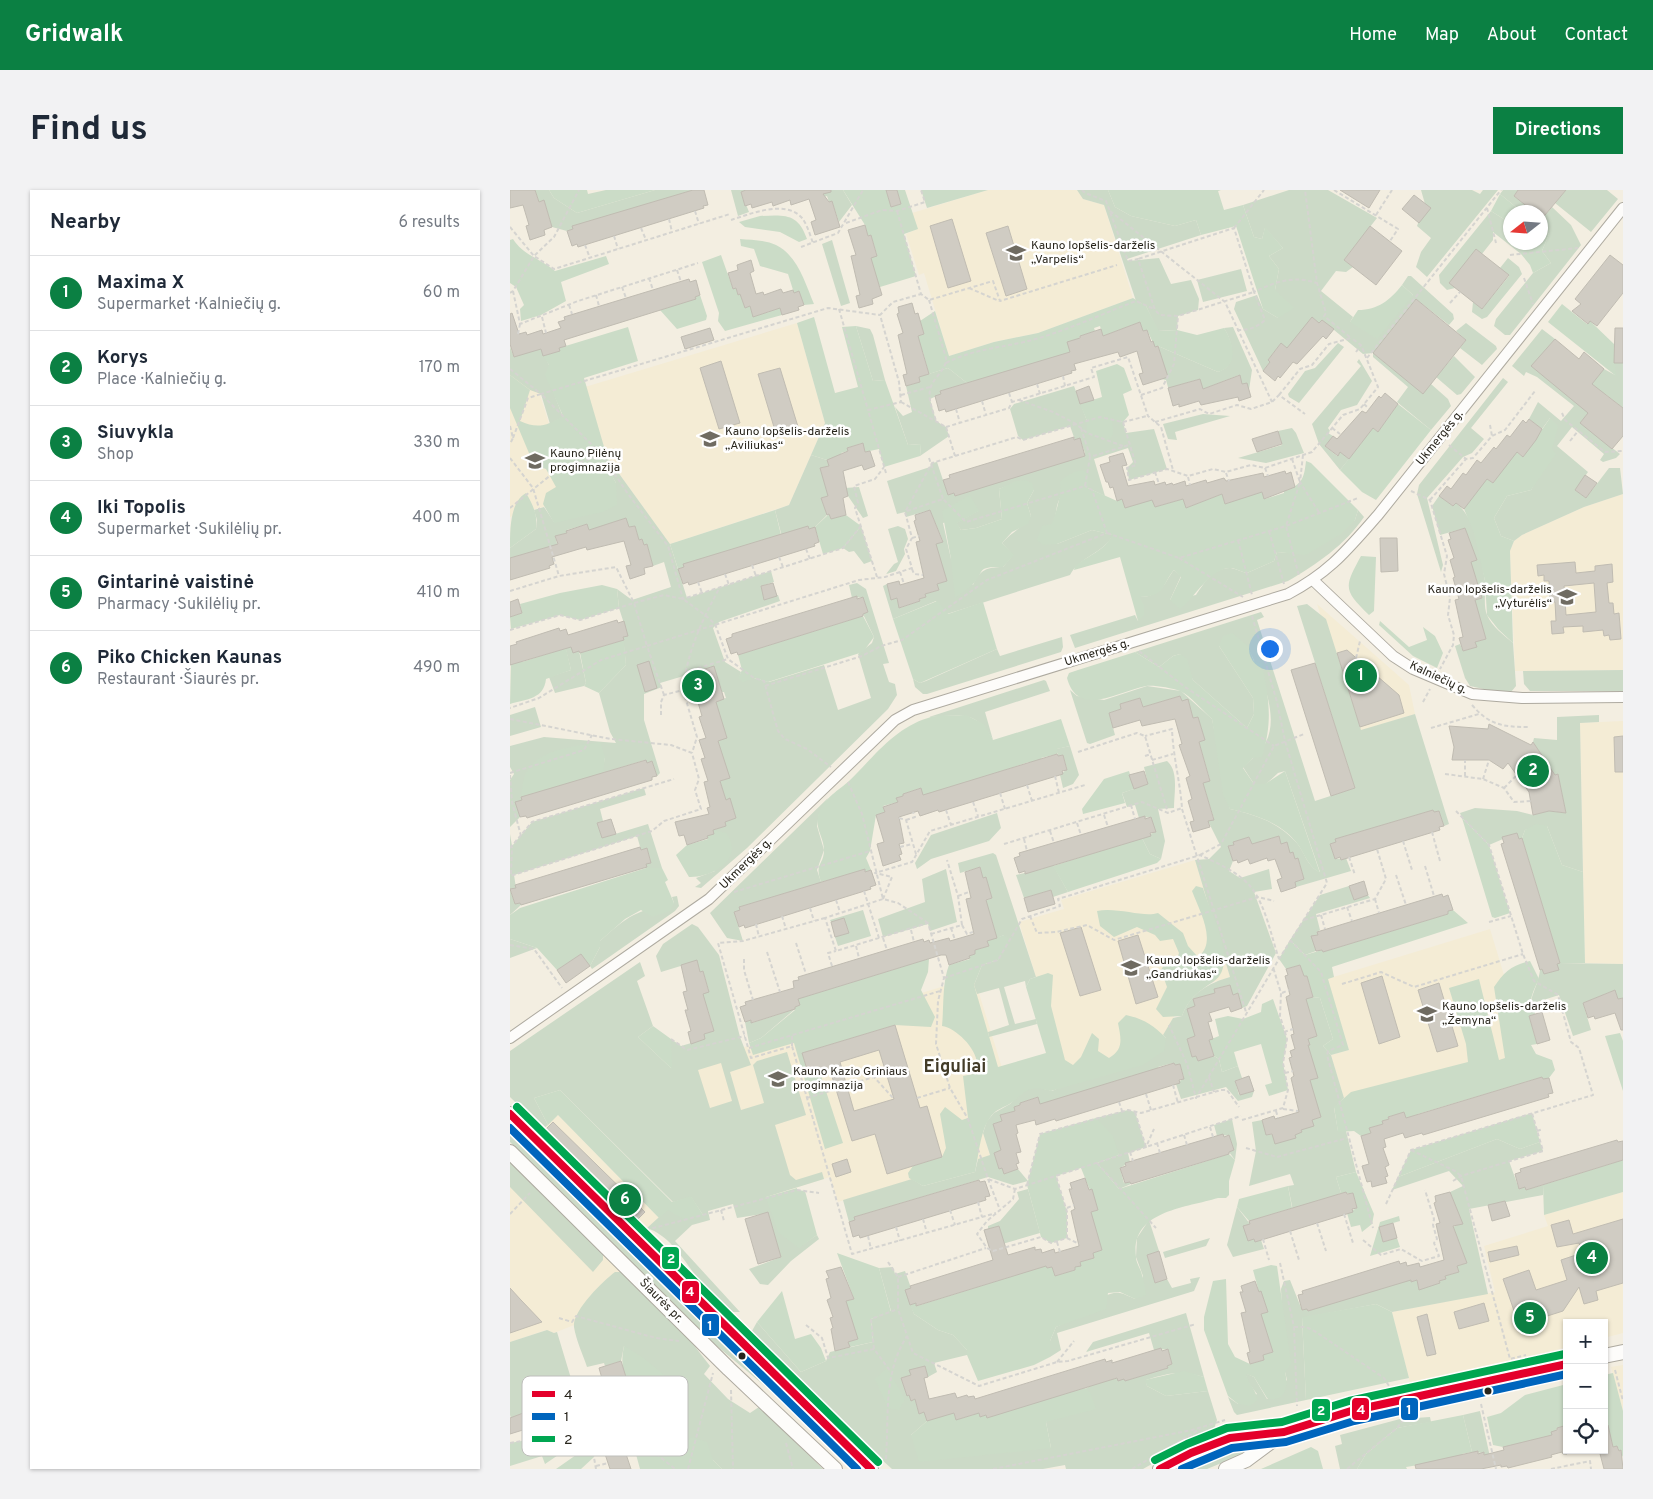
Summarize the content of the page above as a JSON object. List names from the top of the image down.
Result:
{
  "streets": {
    "main road": ["Šiaurės pr."],
    "street": ["Ukmergės g.", "Kalniečių g."]
  },
  "crossings": [
    ["Ukmergės g.", "Kalniečių g."]
  ],
  "districts": ["Eiguliai"],
  "places": {
    "school or university": [
      "Kauno lopšelis-darželis „Varpelis“",
      "Kauno lopšelis-darželis „Aviliukas“",
      "Kauno Pilėnų progimnazija",
      "Kauno lopšelis-darželis „Vyturėlis“",
      "Kauno lopšelis-darželis „Gandriukas“",
      "Kauno lopšelis-darželis „Žemyna“",
      "Kauno Kazio Griniaus progimnazija"
    ]
  },
  "lines": ["transit line 2", "transit line 4", "transit line 1"],
  "legend": ["4", "1", "2"],
  "north": "left",
  "page": {
    "header": "Gridwalk",
    "nav": [
      "Home",
      "Map",
      "About",
      "Contact"
    ],
    "buttons": "Directions",
    "title": "Find us",
    "heading": ["Nearby", "6 results"],
    "list": [
      {
        "mark": "1",
        "name": "Maxima X",
        "note": "Supermarket · Kalniečių g.",
        "value": "60 m"
      },
      {
        "mark": "2",
        "name": "Korys",
        "note": "Place · Kalniečių g.",
        "value": "170 m"
      },
      {
        "mark": "3",
        "name": "Siuvykla",
        "note": "Shop",
        "value": "330 m"
      },
      {
        "mark": "4",
        "name": "Iki Topolis",
        "note": "Supermarket · Sukilėlių pr.",
        "value": "400 m"
      },
      {
        "mark": "5",
        "name": "Gintarinė vaistinė",
        "note": "Pharmacy · Sukilėlių pr.",
        "value": "410 m"
      },
      {
        "mark": "6",
        "name": "Piko Chicken Kaunas",
        "note": "Restaurant · Šiaurės pr.",
        "value": "490 m"
      }
    ],
    "pins": [
      "1",
      "3",
      "2",
      "6",
      "4",
      "5"
    ],
    "map_buttons": ["+", "−"]
  }
}
